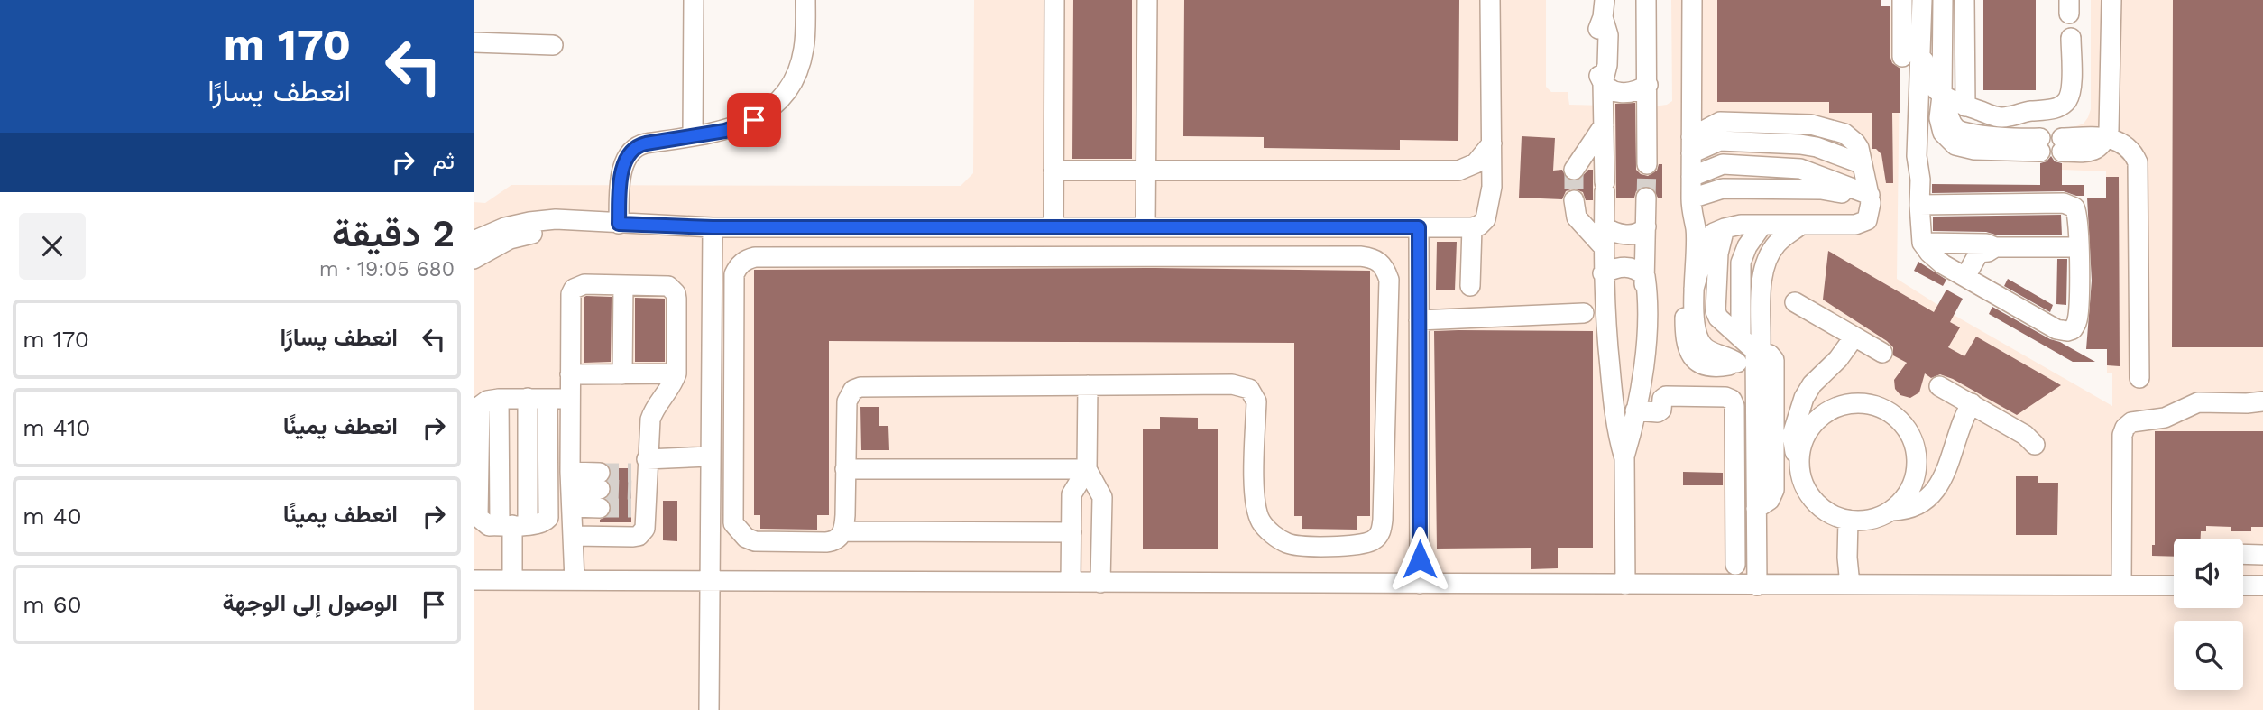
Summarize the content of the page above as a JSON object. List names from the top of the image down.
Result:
{
  "page": {
    "turn": ["170 m", "انعطف يسارًا"],
    "then": "ثم",
    "heading": ["2 دقيقة", "680 m · 19:05"],
    "list": [
      {
        "name": "انعطف يسارًا",
        "value": "170 m"
      },
      {
        "name": "انعطف يمينًا",
        "value": "410 m"
      },
      {
        "name": "انعطف يمينًا",
        "value": "40 m"
      },
      {
        "name": "الوصول إلى الوجهة",
        "value": "60 m"
      }
    ]
  }
}
